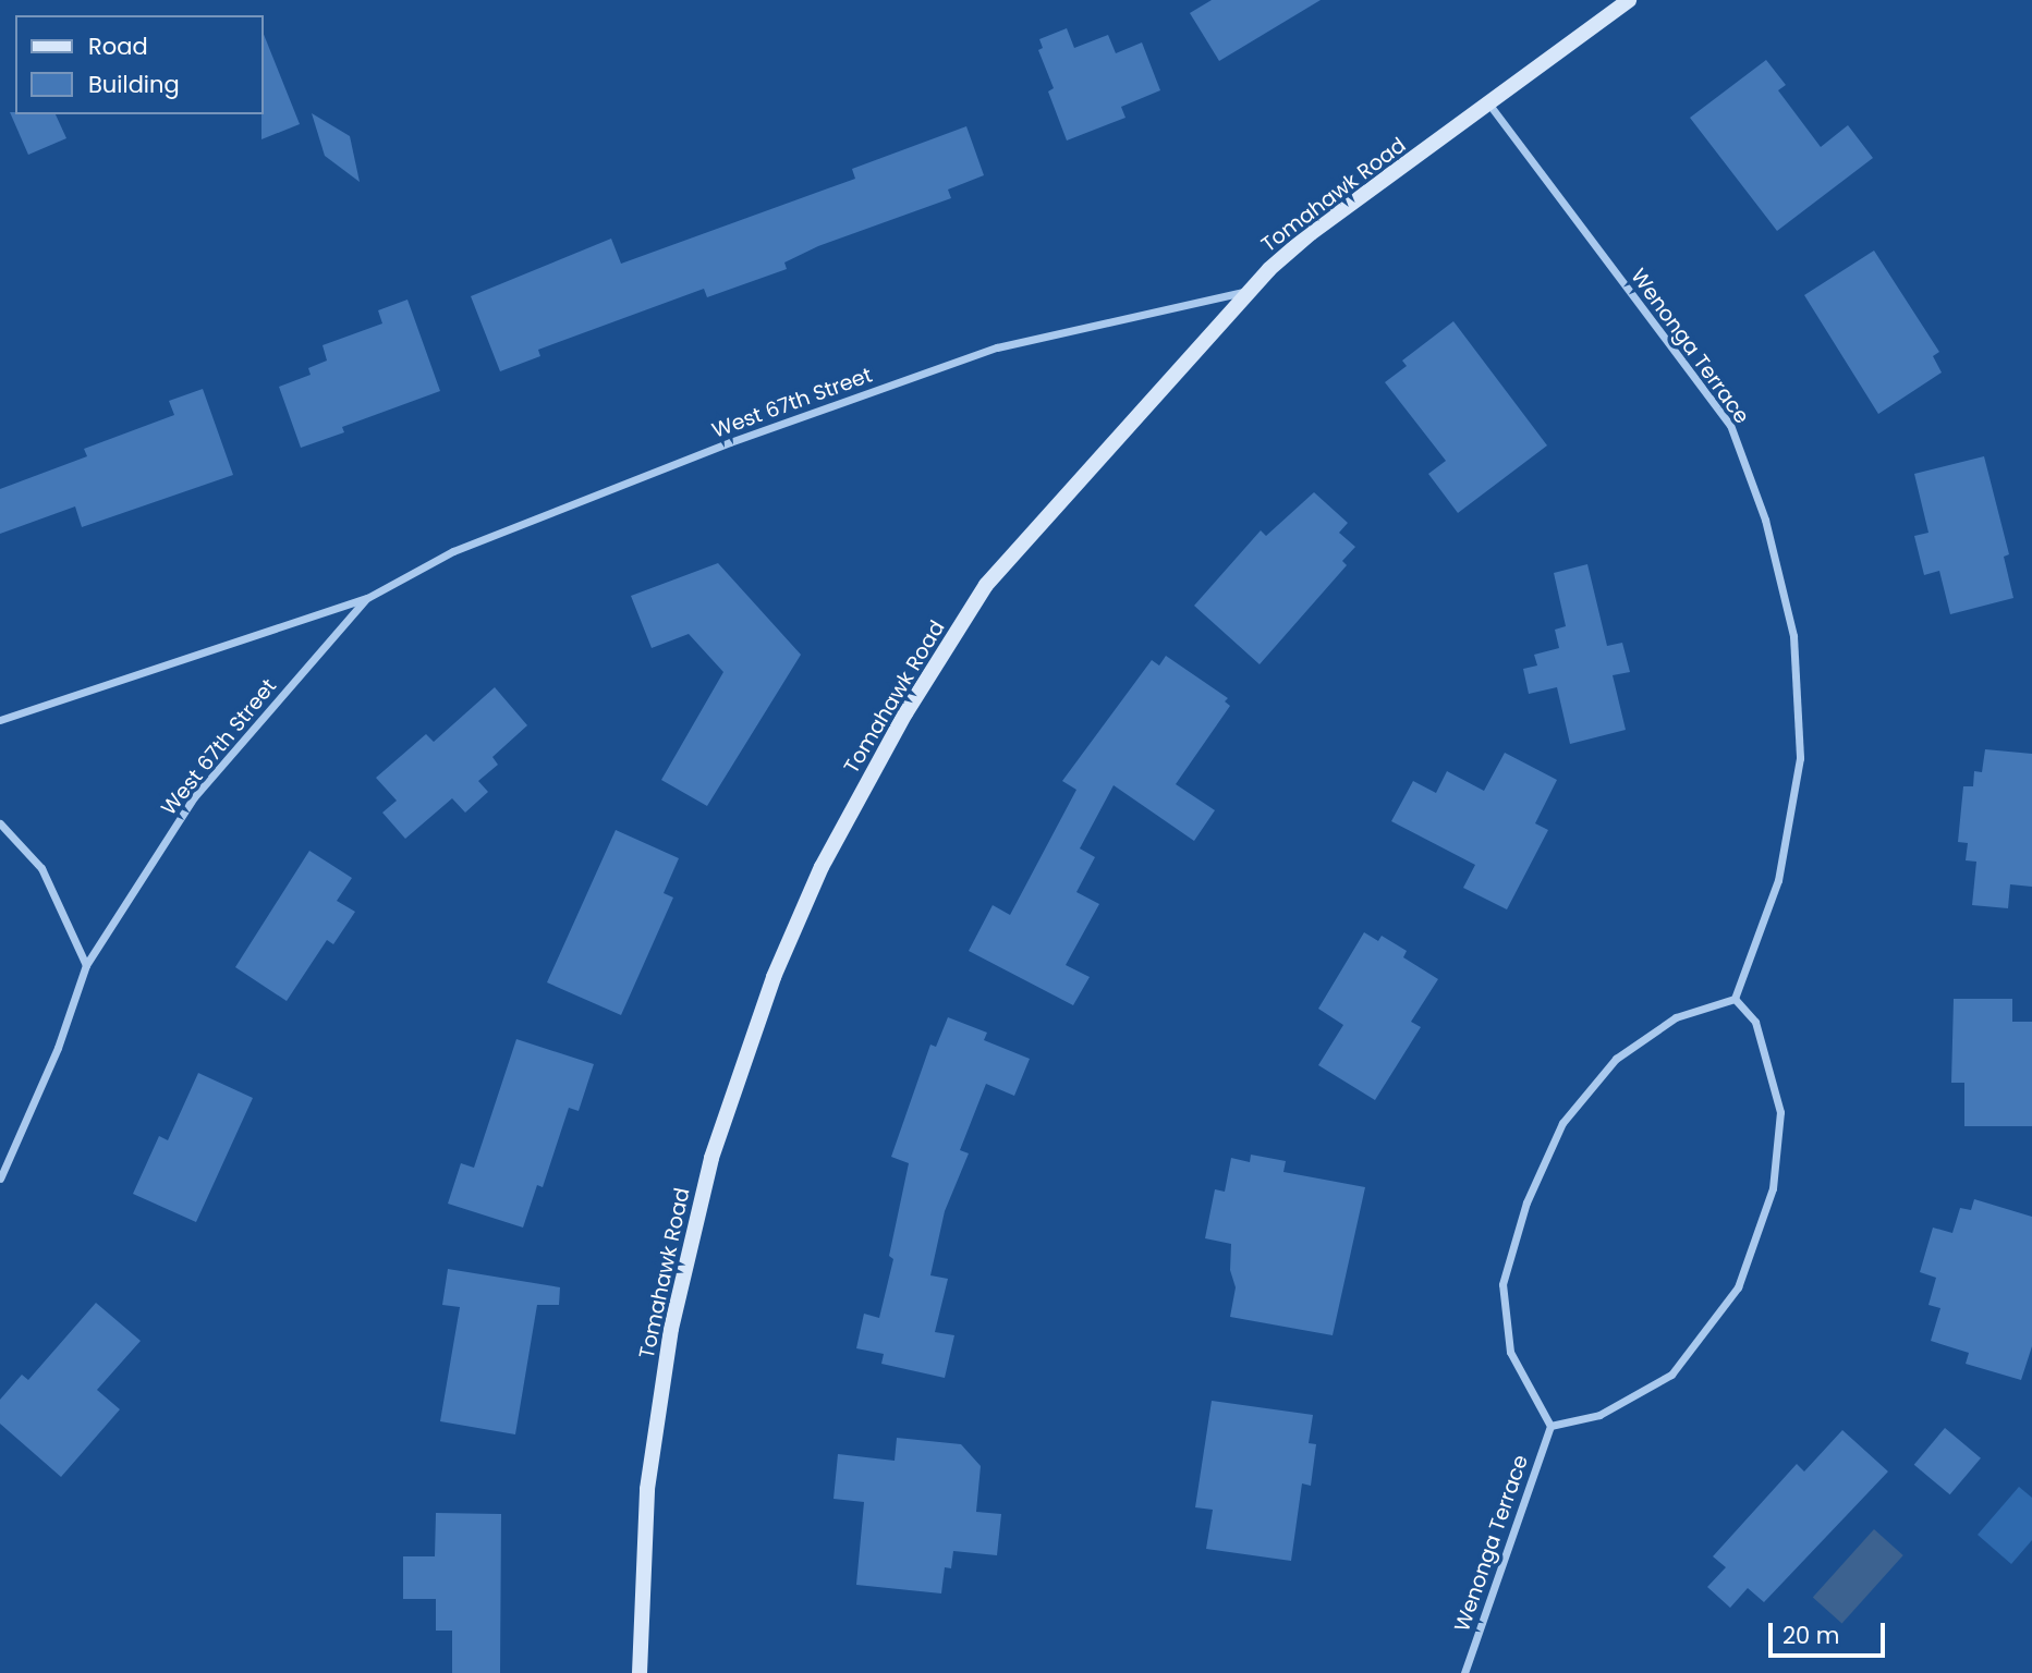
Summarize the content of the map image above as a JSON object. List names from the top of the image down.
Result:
{
  "streets": {
    "street": ["Tomahawk Road", "Wenonga Terrace", "West 67th Street"]
  },
  "crossings": [
    ["Tomahawk Road", "Wenonga Terrace"],
    ["Tomahawk Road", "West 67th Street"]
  ],
  "legend": ["Road", "Building"],
  "scale_bar": "20 m"
}
